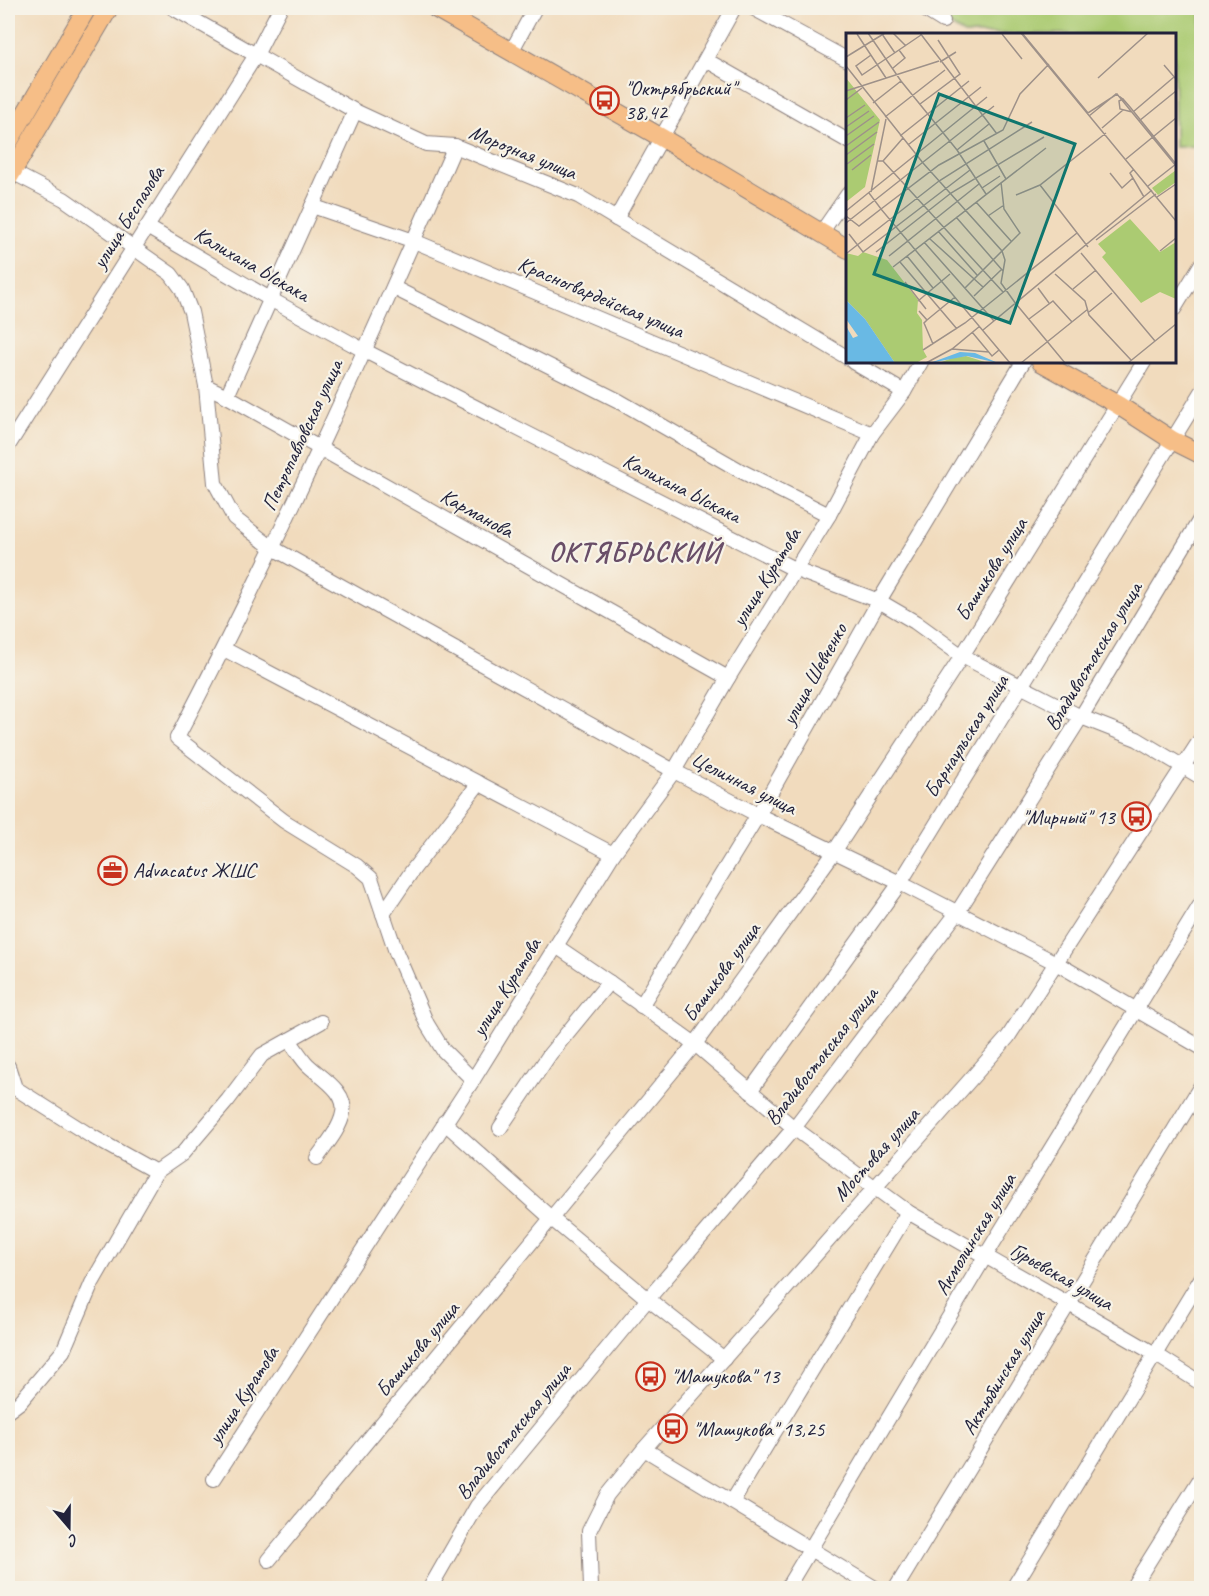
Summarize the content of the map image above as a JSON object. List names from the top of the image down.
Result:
{
  "streets": {
    "street": [
      "Морозная улица",
      "улица Беспалова",
      "Калихана Ыскака",
      "Красногвардейская улица",
      "Петропавловская улица",
      "Карманова",
      "Башикова улица",
      "улица Куратова",
      "Владивостокская улица",
      "улица Шевченко",
      "Барнаульская улица",
      "Целинная улица",
      "Мостовая улица",
      "Акмолинская улица",
      "Гурьевская улица",
      "Актюбинская улица"
    ]
  },
  "crossings": [
    ["Морозная улица", "улица Беспалова"],
    ["Морозная улица", "Петропавловская улица"],
    ["улица Беспалова", "Калихана Ыскака"],
    ["улица Беспалова", "Целинная улица"],
    ["Калихана Ыскака", "Петропавловская улица"],
    ["Калихана Ыскака", "Башикова улица"],
    ["Калихана Ыскака", "улица Куратова"],
    ["Калихана Ыскака", "Владивостокская улица"],
    ["Калихана Ыскака", "улица Шевченко"],
    ["Калихана Ыскака", "Барнаульская улица"],
    ["Калихана Ыскака", "Мостовая улица"],
    ["Красногвардейская улица", "Петропавловская улица"],
    ["Красногвардейская улица", "улица Куратова"],
    ["Петропавловская улица", "Карманова"],
    ["Петропавловская улица", "улица Куратова"],
    ["Петропавловская улица", "Целинная улица"],
    ["Карманова", "улица Куратова"],
    ["Карманова", "Целинная улица"],
    ["Башикова улица", "Целинная улица"],
    ["Башикова улица", "Гурьевская улица"],
    ["улица Куратова", "Целинная улица"],
    ["улица Куратова", "Гурьевская улица"],
    ["Владивостокская улица", "Целинная улица"],
    ["Владивостокская улица", "Гурьевская улица"],
    ["улица Шевченко", "Целинная улица"],
    ["улица Шевченко", "Гурьевская улица"],
    ["Барнаульская улица", "Целинная улица"],
    ["Барнаульская улица", "Гурьевская улица"],
    ["Целинная улица", "Мостовая улица"],
    ["Целинная улица", "Акмолинская улица"],
    ["Мостовая улица", "Гурьевская улица"],
    ["Акмолинская улица", "Гурьевская улица"],
    ["Гурьевская улица", "Актюбинская улица"]
  ],
  "districts": ["ОКТЯБРЬСКИЙ"],
  "places": {
    "bus stop": [
      "\"Октрябрьский\" 38,42",
      "\"Мирный\" 13",
      "\"Машукова\" 13",
      "\"Машукова\" 13,25"
    ],
    "office": ["Advacatus ЖШС"]
  },
  "north": "bottom"
}
